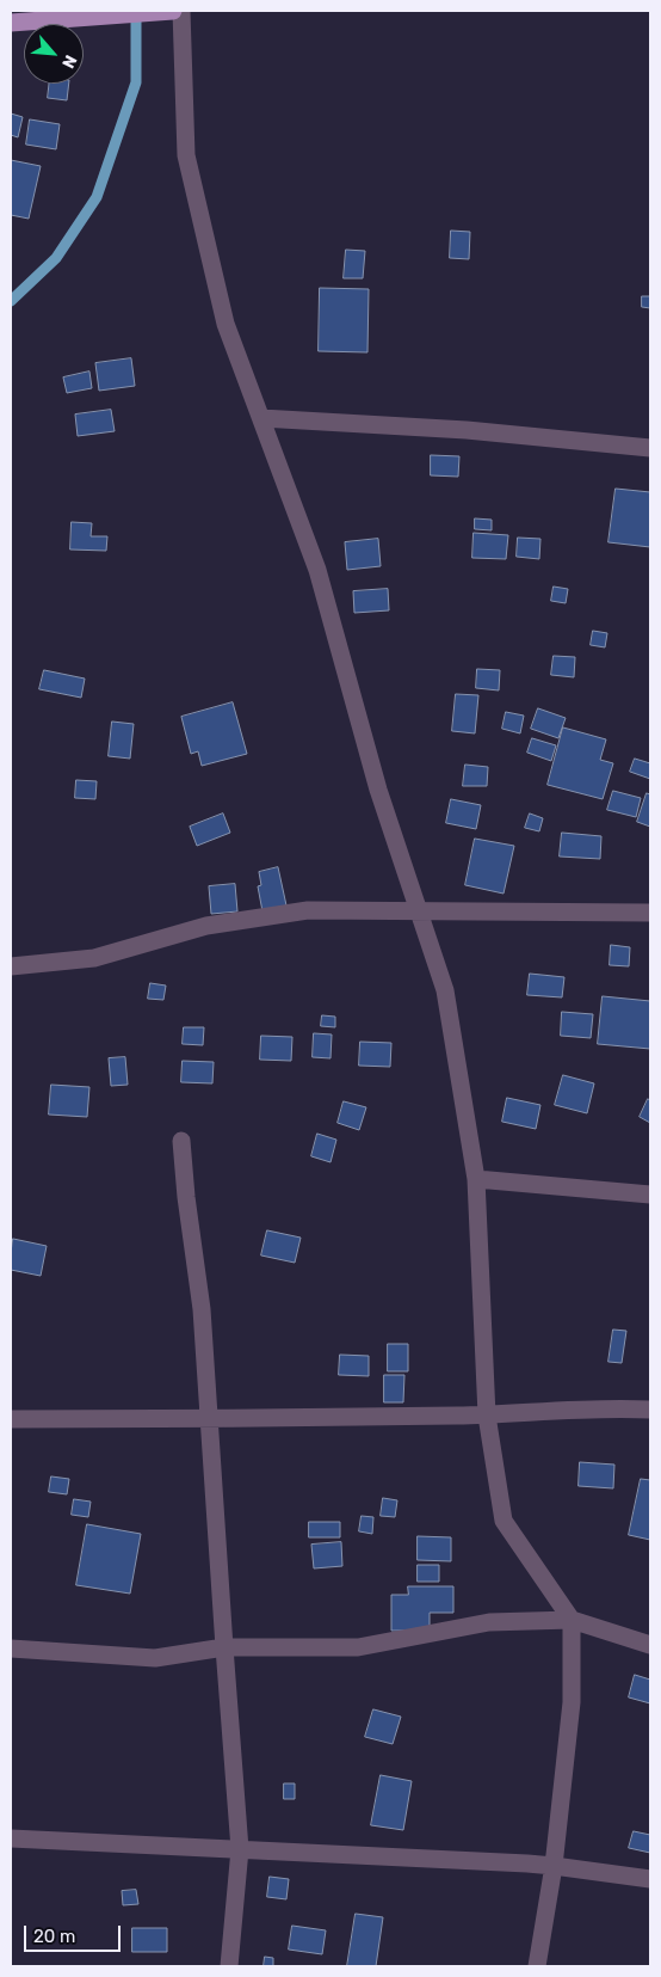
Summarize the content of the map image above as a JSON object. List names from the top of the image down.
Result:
{
  "scale_bar": "20 m",
  "north": "bottom right"
}
